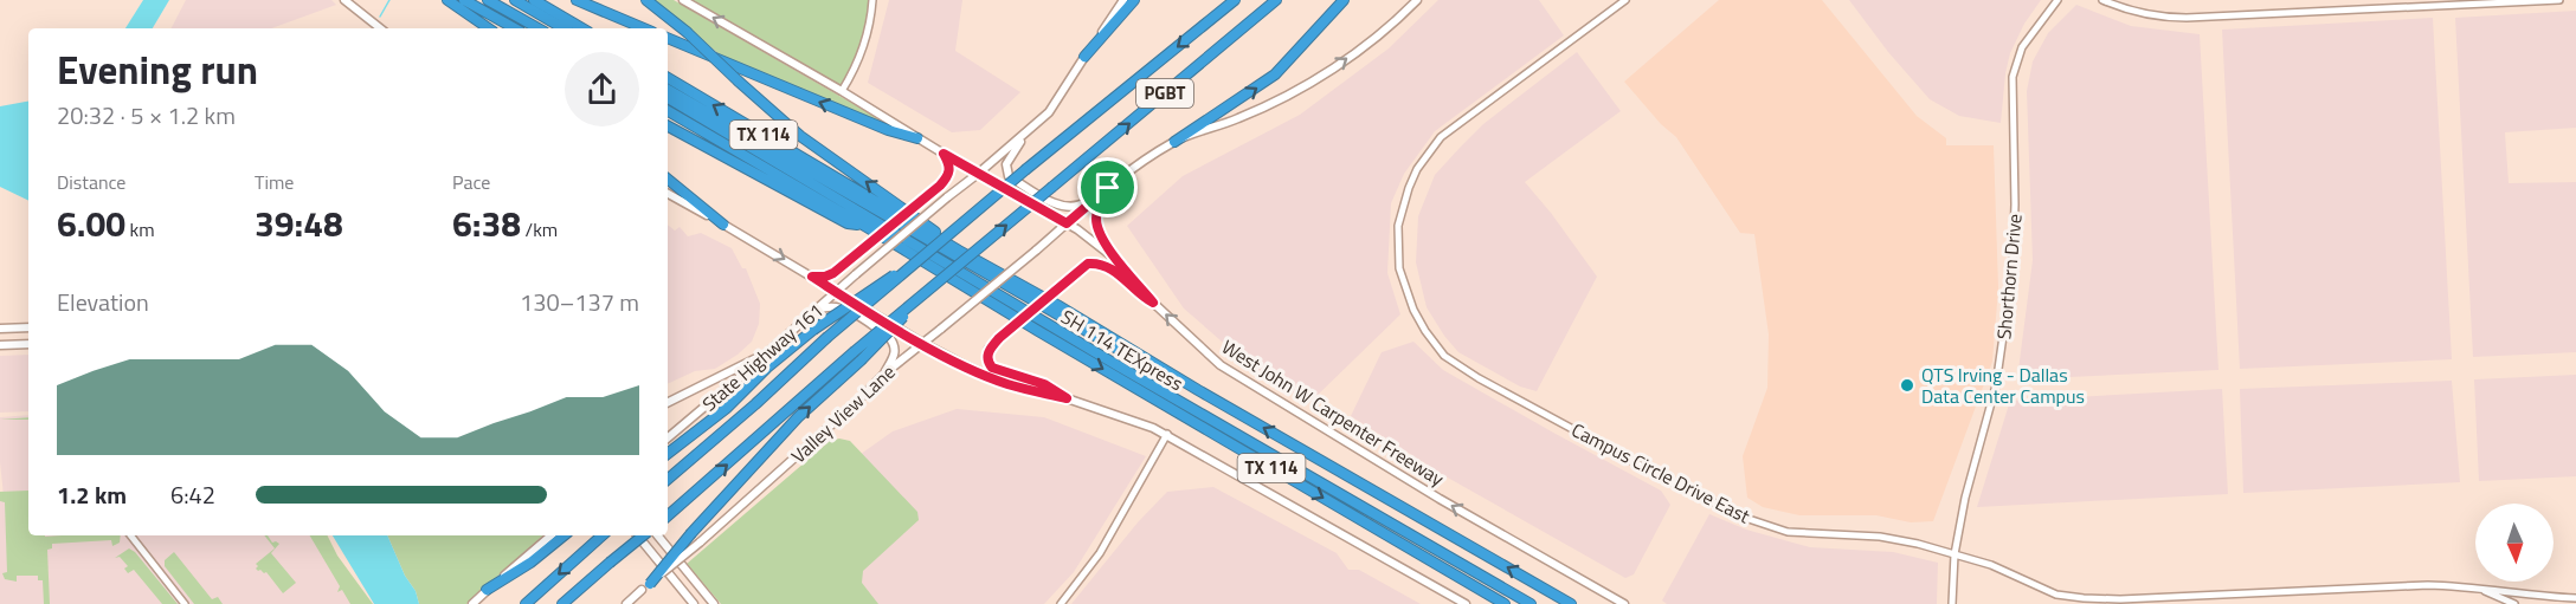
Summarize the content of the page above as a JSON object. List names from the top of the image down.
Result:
{
  "streets": {
    "highway": ["PGBT", "TX 114", "SH 114 TEXpress"],
    "main road": ["State Highway 161", "West John W Carpenter Freeway", "Valley View Lane"],
    "street": ["Shorthorn Drive", "Campus Circle Drive East"]
  },
  "crossings": [
    ["TX 114", "SH 114 TEXpress"],
    ["Shorthorn Drive", "Campus Circle Drive East"],
    ["State Highway 161", "West John W Carpenter Freeway"],
    ["West John W Carpenter Freeway", "Valley View Lane"]
  ],
  "one_way": ["West John W Carpenter Freeway"],
  "places": ["QTS Irving - Dallas Data Center Campus"],
  "north": "bottom",
  "page": {
    "heading": ["Evening run", "20:32 · 5 × 1.2 km"],
    "stats": [
      ["Distance", "6.00 km"],
      ["Time", "39:48"],
      ["Pace", "6:38 /km"]
    ],
    "chart": ["Elevation", "130–137 m"],
    "list": [
      {
        "name": "1.2 km",
        "note": "6:42"
      }
    ]
  }
}
